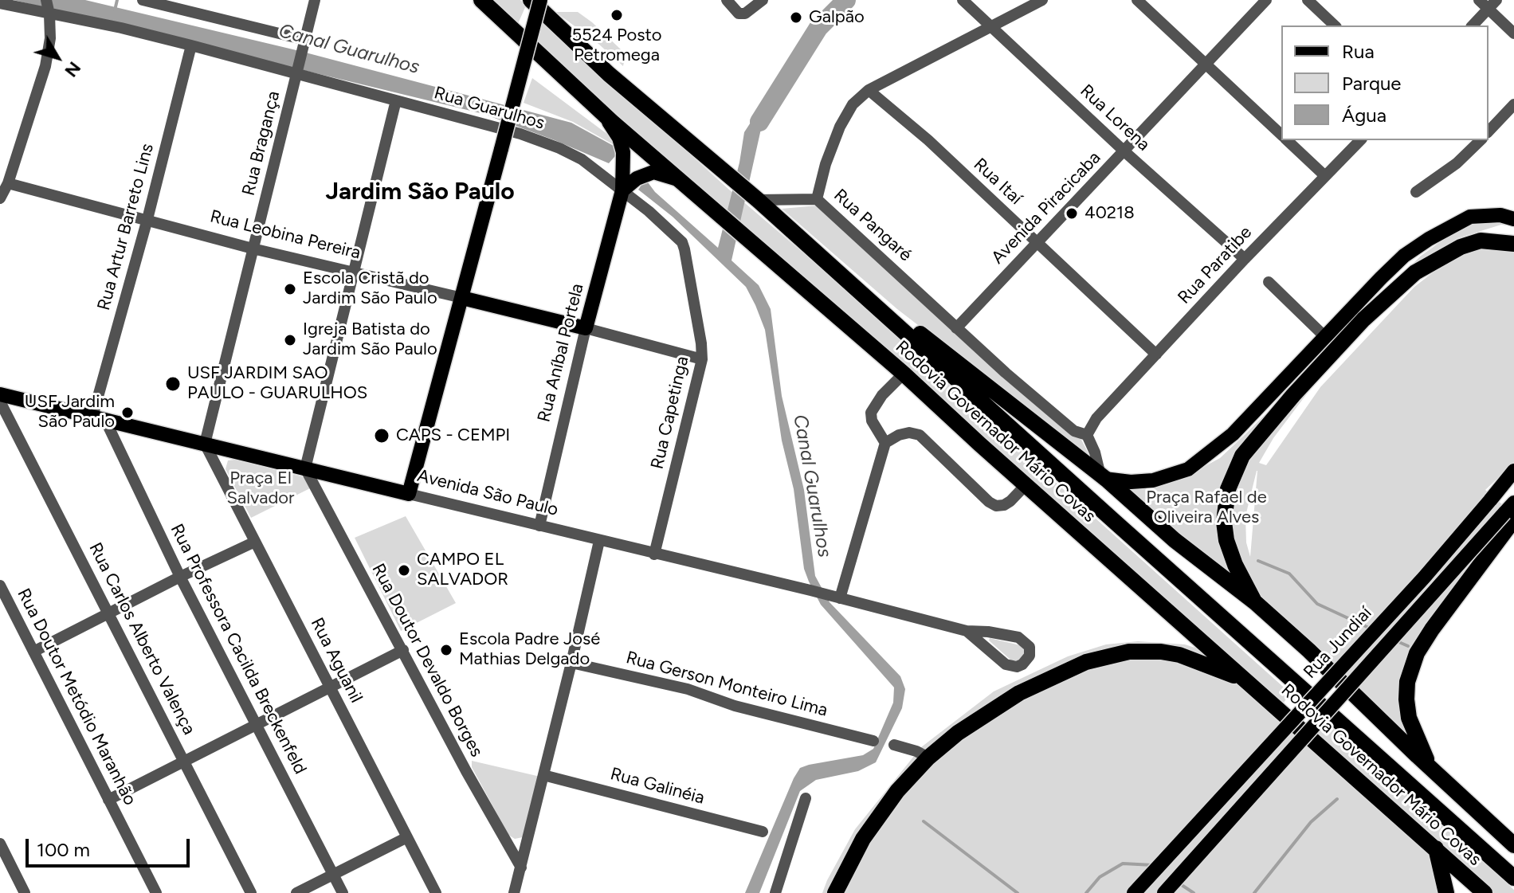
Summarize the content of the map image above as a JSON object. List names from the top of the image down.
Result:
{
  "streets": {
    "highway": ["Rodovia Governador Mário Covas"],
    "main road": [
      "Rua Leobina Pereira",
      "Rua Aníbal Portela",
      "Avenida São Paulo",
      "Rua Jundiaí"
    ],
    "street": [
      "Rua Guarulhos",
      "Rua Lorena",
      "Rua Bragança",
      "Rua Itaí",
      "Avenida Piracicaba",
      "Rua Pangaré",
      "Rua Artur Barreto Lins",
      "Rua Paratibe",
      "Rua Capetinga",
      "Rua Carlos Alberto Valença",
      "Rua Professora Cacilda Breckenfeld",
      "Rua Aguanil",
      "Rua Doutor Devaldo Borges",
      "Rua Gerson Monteiro Lima",
      "Rua Doutor Metódio Maranhão",
      "Rua Galinéia"
    ]
  },
  "crossings": [
    ["Rua Guarulhos", "Rua Bragança"],
    ["Rua Guarulhos", "Rua Artur Barreto Lins"],
    ["Rua Guarulhos", "Rua Aníbal Portela"],
    ["Rua Guarulhos", "Rua Capetinga"],
    ["Rua Lorena", "Avenida Piracicaba"],
    ["Rua Lorena", "Rua Pangaré"],
    ["Rua Lorena", "Rua Paratibe"],
    ["Rua Bragança", "Rua Leobina Pereira"],
    ["Rua Bragança", "Avenida São Paulo"],
    ["Rua Bragança", "Rua Aguanil"],
    ["Rua Itaí", "Avenida Piracicaba"],
    ["Rua Itaí", "Rua Pangaré"],
    ["Rua Itaí", "Rua Paratibe"],
    ["Avenida Piracicaba", "Rua Pangaré"],
    ["Rua Pangaré", "Rua Paratibe"],
    ["Rua Artur Barreto Lins", "Rua Leobina Pereira"],
    ["Rua Artur Barreto Lins", "Avenida São Paulo"],
    ["Rua Artur Barreto Lins", "Rua Professora Cacilda Breckenfeld"],
    ["Rua Leobina Pereira", "Rua Aníbal Portela"],
    ["Rua Leobina Pereira", "Rua Capetinga"],
    ["Rua Aníbal Portela", "Rua Capetinga"],
    ["Rua Aníbal Portela", "Rodovia Governador Mário Covas"],
    ["Rua Aníbal Portela", "Avenida São Paulo"],
    ["Rua Capetinga", "Avenida São Paulo"],
    ["Avenida São Paulo", "Rua Professora Cacilda Breckenfeld"],
    ["Avenida São Paulo", "Rua Aguanil"],
    ["Avenida São Paulo", "Rua Doutor Devaldo Borges"]
  ],
  "districts": ["Jardim São Paulo"],
  "water": ["Canal Guarulhos"],
  "parks": ["Praça El Salvador", "Praça Rafael de Oliveira Alves"],
  "places": [
    "5524 Posto Petromega",
    "Galpão",
    "40218",
    "Escola Cristã do Jardim São Paulo",
    "Igreja Batista do Jardim São Paulo",
    "USF JARDIM SAO PAULO - GUARULHOS",
    "USF Jardim São Paulo",
    "CAPS - CEMPI",
    "CAMPO EL SALVADOR",
    "Escola Padre José Mathias Delgado"
  ],
  "legend": ["Rua", "Parque", "Água"],
  "scale_bar": "100 m",
  "north": "bottom right"
}
